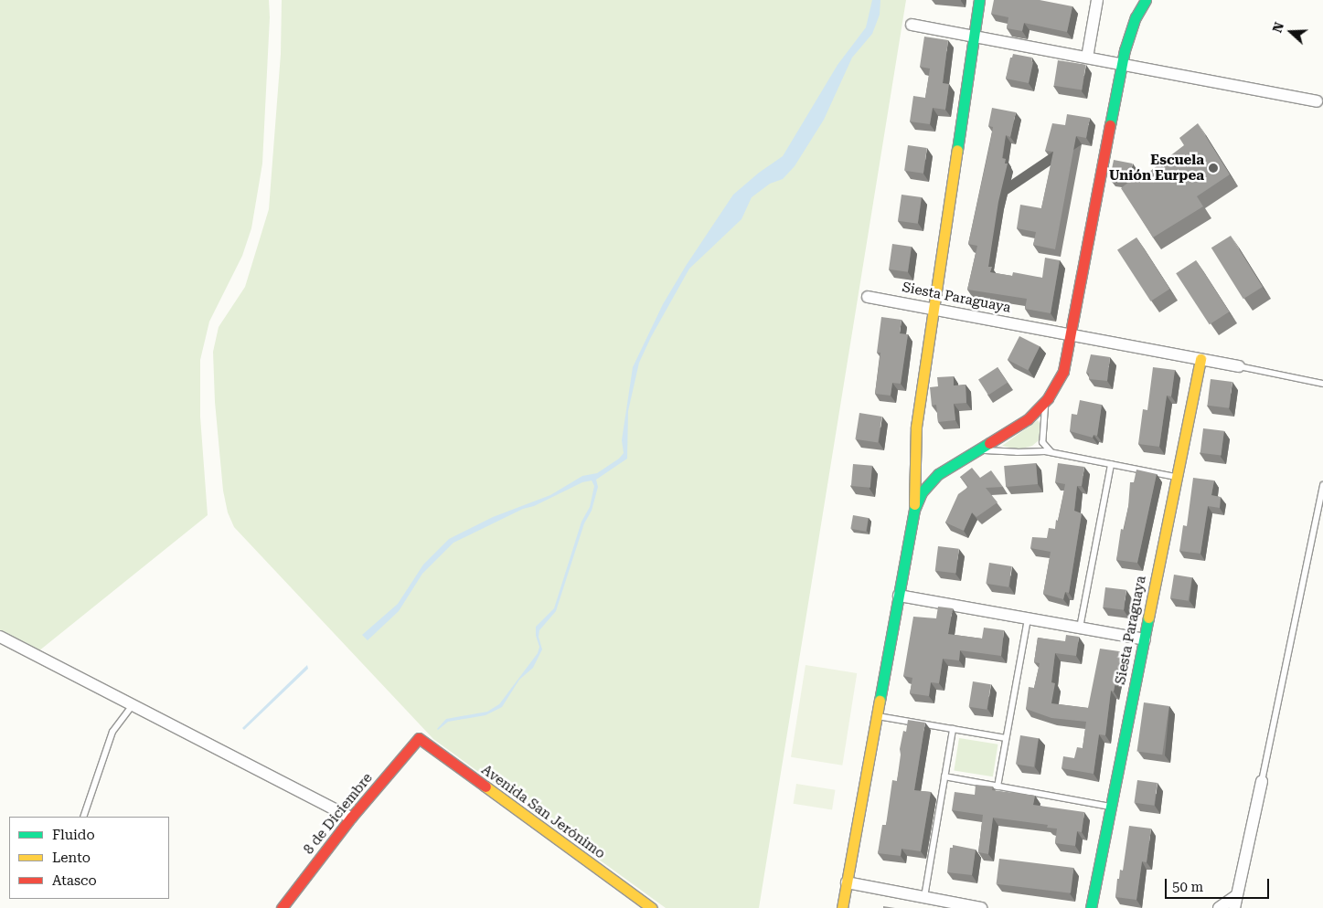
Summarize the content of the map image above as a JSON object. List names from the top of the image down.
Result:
{
  "streets": {
    "street": ["Siesta Paraguaya", "Avenida San Jerónimo", "8 de Diciembre"]
  },
  "crossings": [
    ["Avenida San Jerónimo", "8 de Diciembre"]
  ],
  "places": ["Escuela Unión Eurpea"],
  "legend": ["Fluido", "Lento", "Atasco"],
  "scale_bar": "50 m",
  "north": "left"
}
